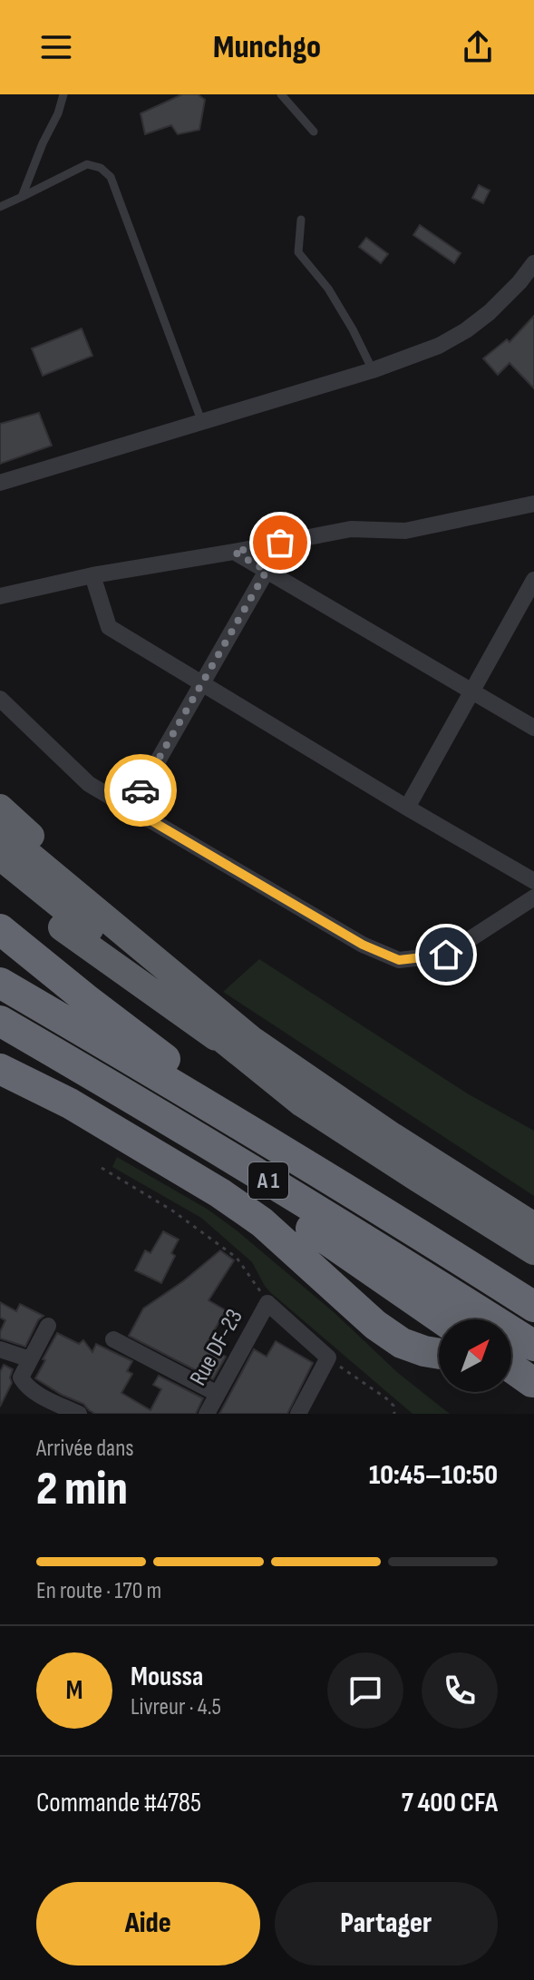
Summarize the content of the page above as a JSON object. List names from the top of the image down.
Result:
{
  "streets": {
    "highway": ["A 1"],
    "street": ["Rue DF-23"]
  },
  "north": "top right",
  "page": {
    "header": "Munchgo",
    "heading": ["2 min", "Arrivée dans", "10:45–10:50"],
    "panel": [
      "Moussa",
      "Livreur · 4.5",
      "Commande #4785",
      "7 400 CFA"
    ],
    "bar": "En route · 170 m",
    "round": "M",
    "buttons": ["Aide", "Partager"]
  }
}
